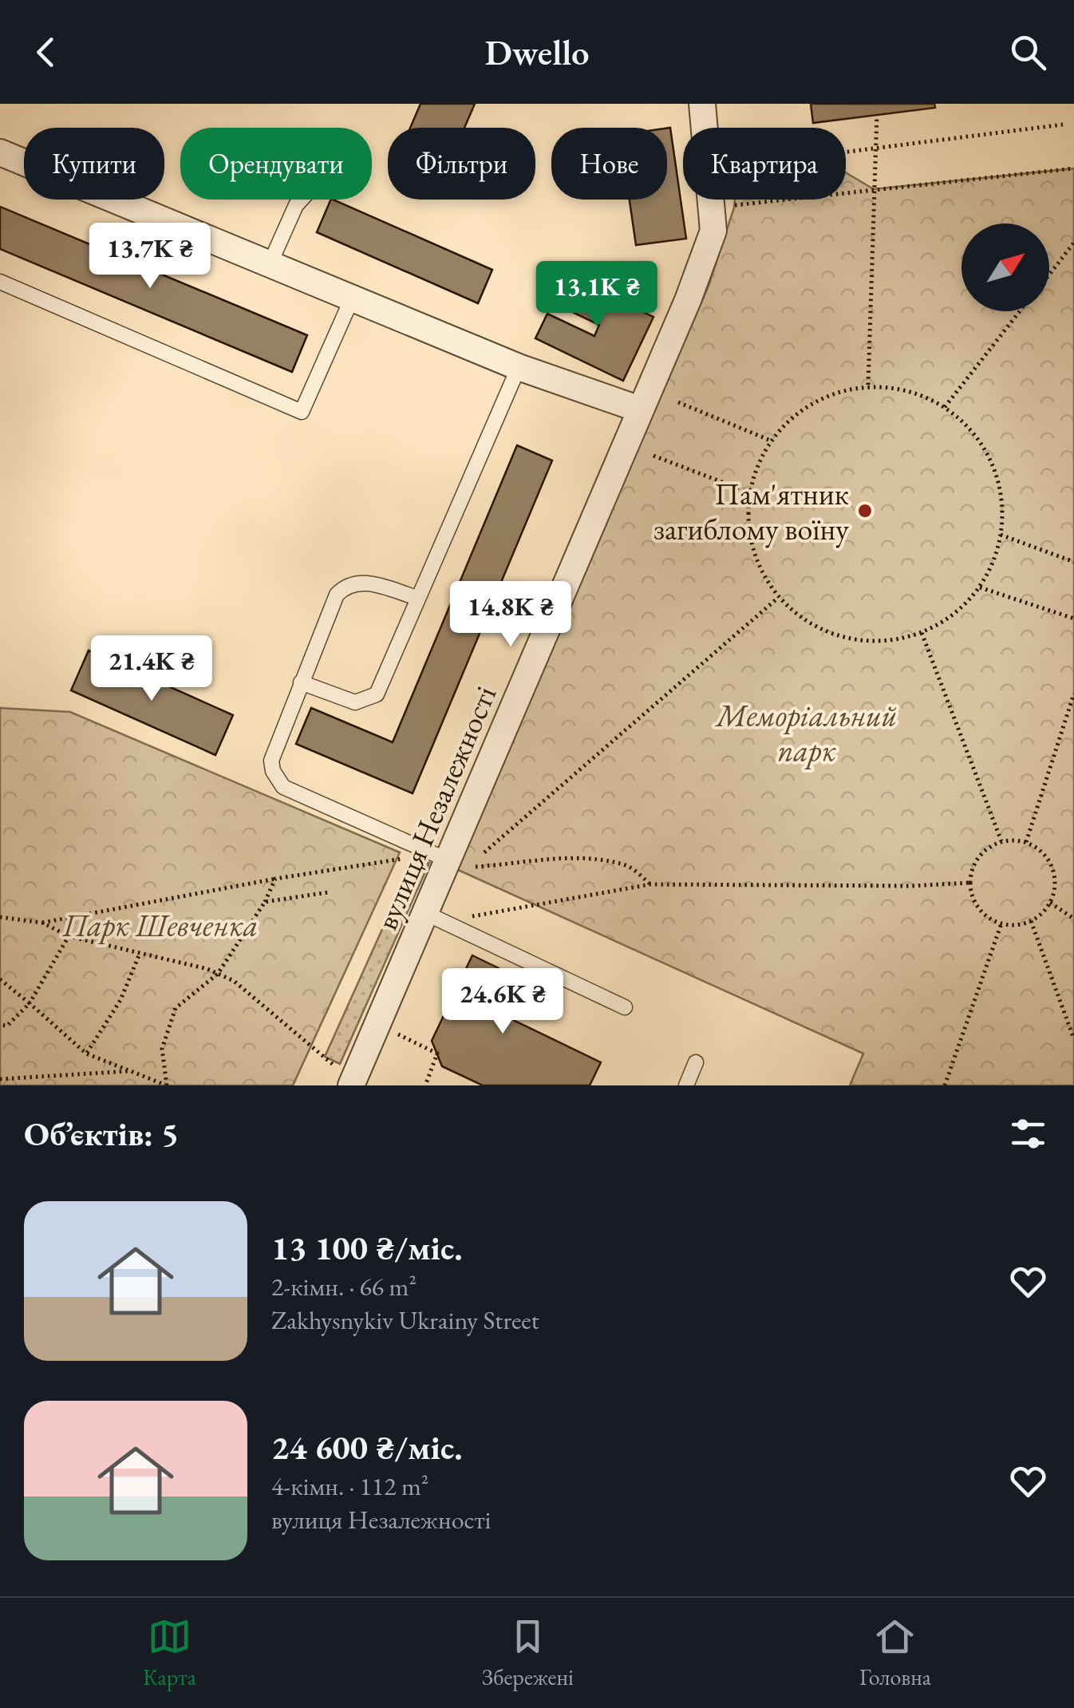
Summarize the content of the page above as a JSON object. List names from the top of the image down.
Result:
{
  "streets": {
    "street": ["вулиця Незалежності"]
  },
  "parks": ["Меморіальний парк", "Парк Шевченка"],
  "places": ["Пам'ятник загиблому воїну"],
  "north": "top right",
  "page": {
    "header": "Dwello",
    "chip": [
      "Купити",
      "Орендувати",
      "Фільтри",
      "Нове",
      "Квартира"
    ],
    "price": [
      "13.7K ₴",
      "13.1K ₴",
      "14.8K ₴",
      "21.4K ₴",
      "24.6K ₴"
    ],
    "heading": "Об’єктів: 5",
    "list": [
      {
        "name": "13 100 ₴/міс.",
        "note": "2-кімн. · 66 m² · Zakhysnykiv Ukrainy Street"
      },
      {
        "name": "24 600 ₴/міс.",
        "note": "4-кімн. · 112 m² · вулиця Незалежності"
      }
    ],
    "tabs": ["Карта", "Збережені", "Головна"]
  }
}
